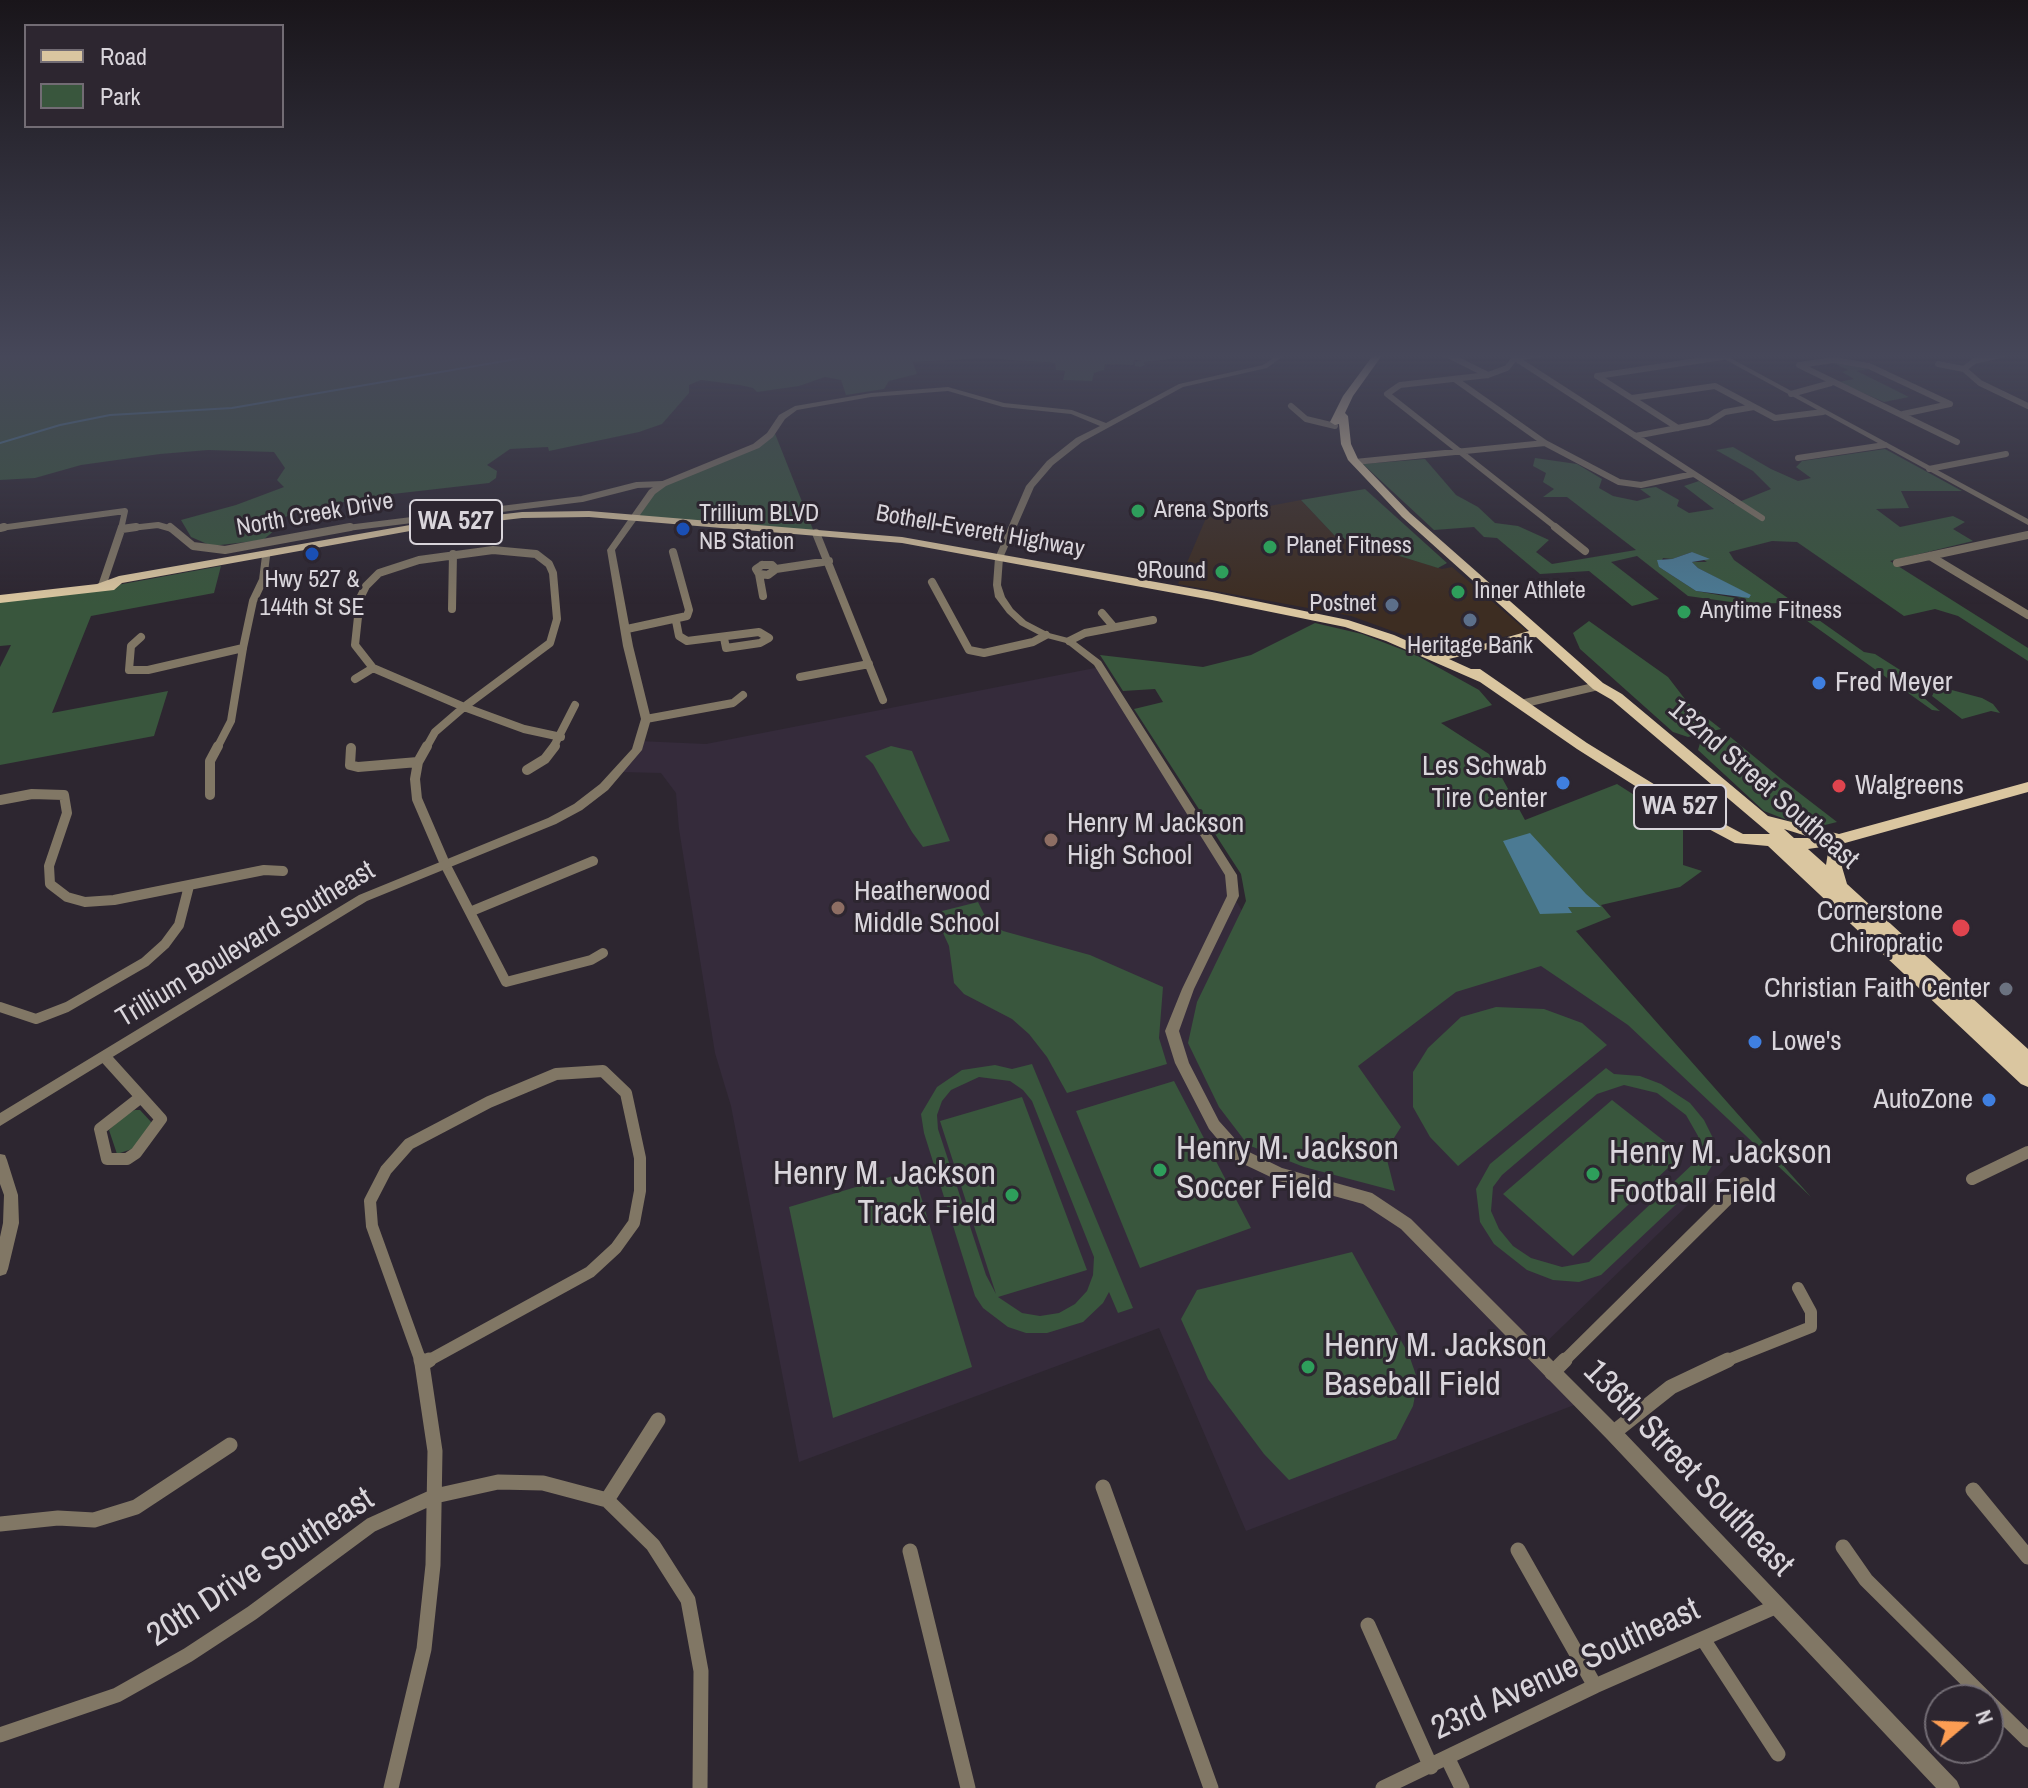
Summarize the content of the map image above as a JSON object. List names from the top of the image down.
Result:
{
  "streets": {
    "main road": ["WA 527", "Bothell-Everett Highway", "132nd Street Southeast"],
    "street": [
      "North Creek Drive",
      "Trillium Boulevard Southeast",
      "136th Street Southeast",
      "20th Drive Southeast",
      "23rd Avenue Southeast"
    ]
  },
  "crossings": [
    ["North Creek Drive", "Bothell-Everett Highway"],
    ["Bothell-Everett Highway", "132nd Street Southeast"],
    ["Bothell-Everett Highway", "136th Street Southeast"],
    ["136th Street Southeast", "23rd Avenue Southeast"]
  ],
  "places": [
    "Arena Sports",
    "Trillium BLVD NB Station",
    "Planet Fitness",
    "Hwy 527 & 144th St SE",
    "9Round",
    "Inner Athlete",
    "Postnet",
    "Anytime Fitness",
    "Heritage Bank",
    "Fred Meyer",
    "Les Schwab Tire Center",
    "Walgreens",
    "Henry M Jackson High School",
    "Heatherwood Middle School",
    "Cornerstone Chiropratic",
    "Christian Faith Center",
    "Lowe's",
    "AutoZone",
    "Henry M. Jackson Soccer Field",
    "Henry M. Jackson Football Field",
    "Henry M. Jackson Track Field",
    "Henry M. Jackson Baseball Field"
  ],
  "legend": ["Road", "Park"],
  "north": "right"
}
